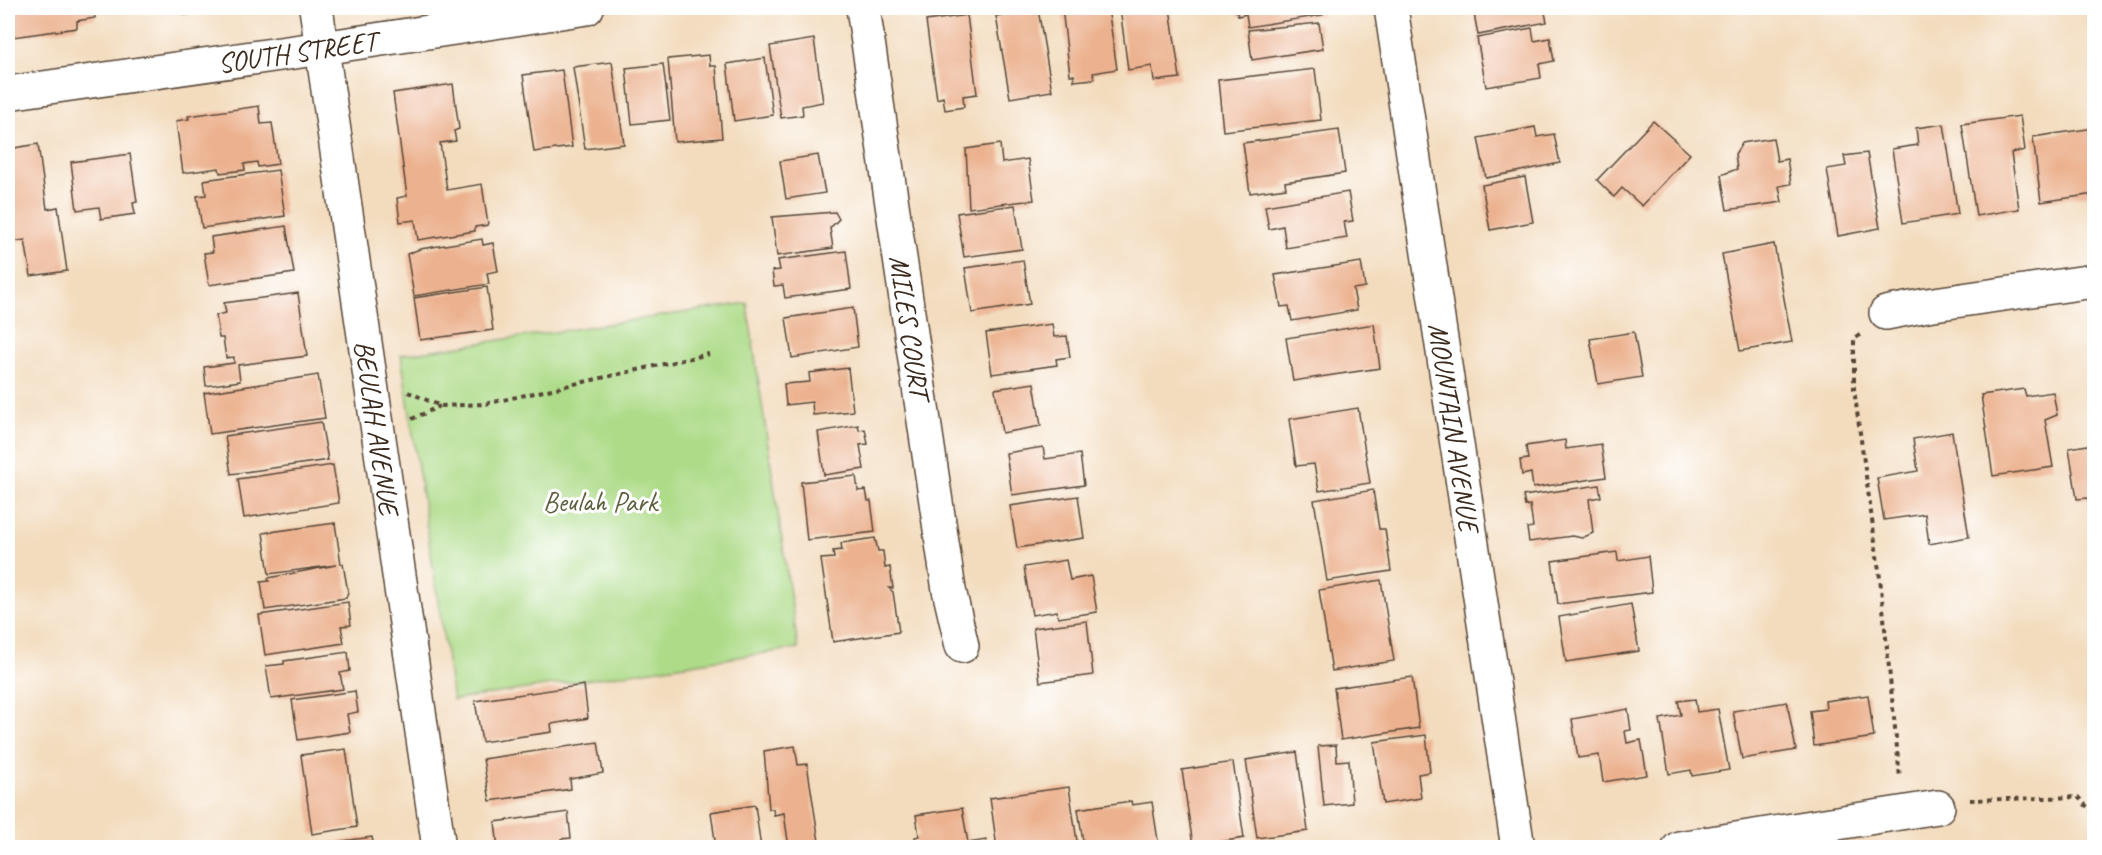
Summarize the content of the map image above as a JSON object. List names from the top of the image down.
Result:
{
  "streets": {
    "street": [
      "SOUTH STREET",
      "MILES COURT",
      "BEULAH AVENUE",
      "MOUNTAIN AVENUE"
    ]
  },
  "crossings": [
    ["SOUTH STREET", "BEULAH AVENUE"]
  ],
  "parks": ["Beulah Park"]
}
